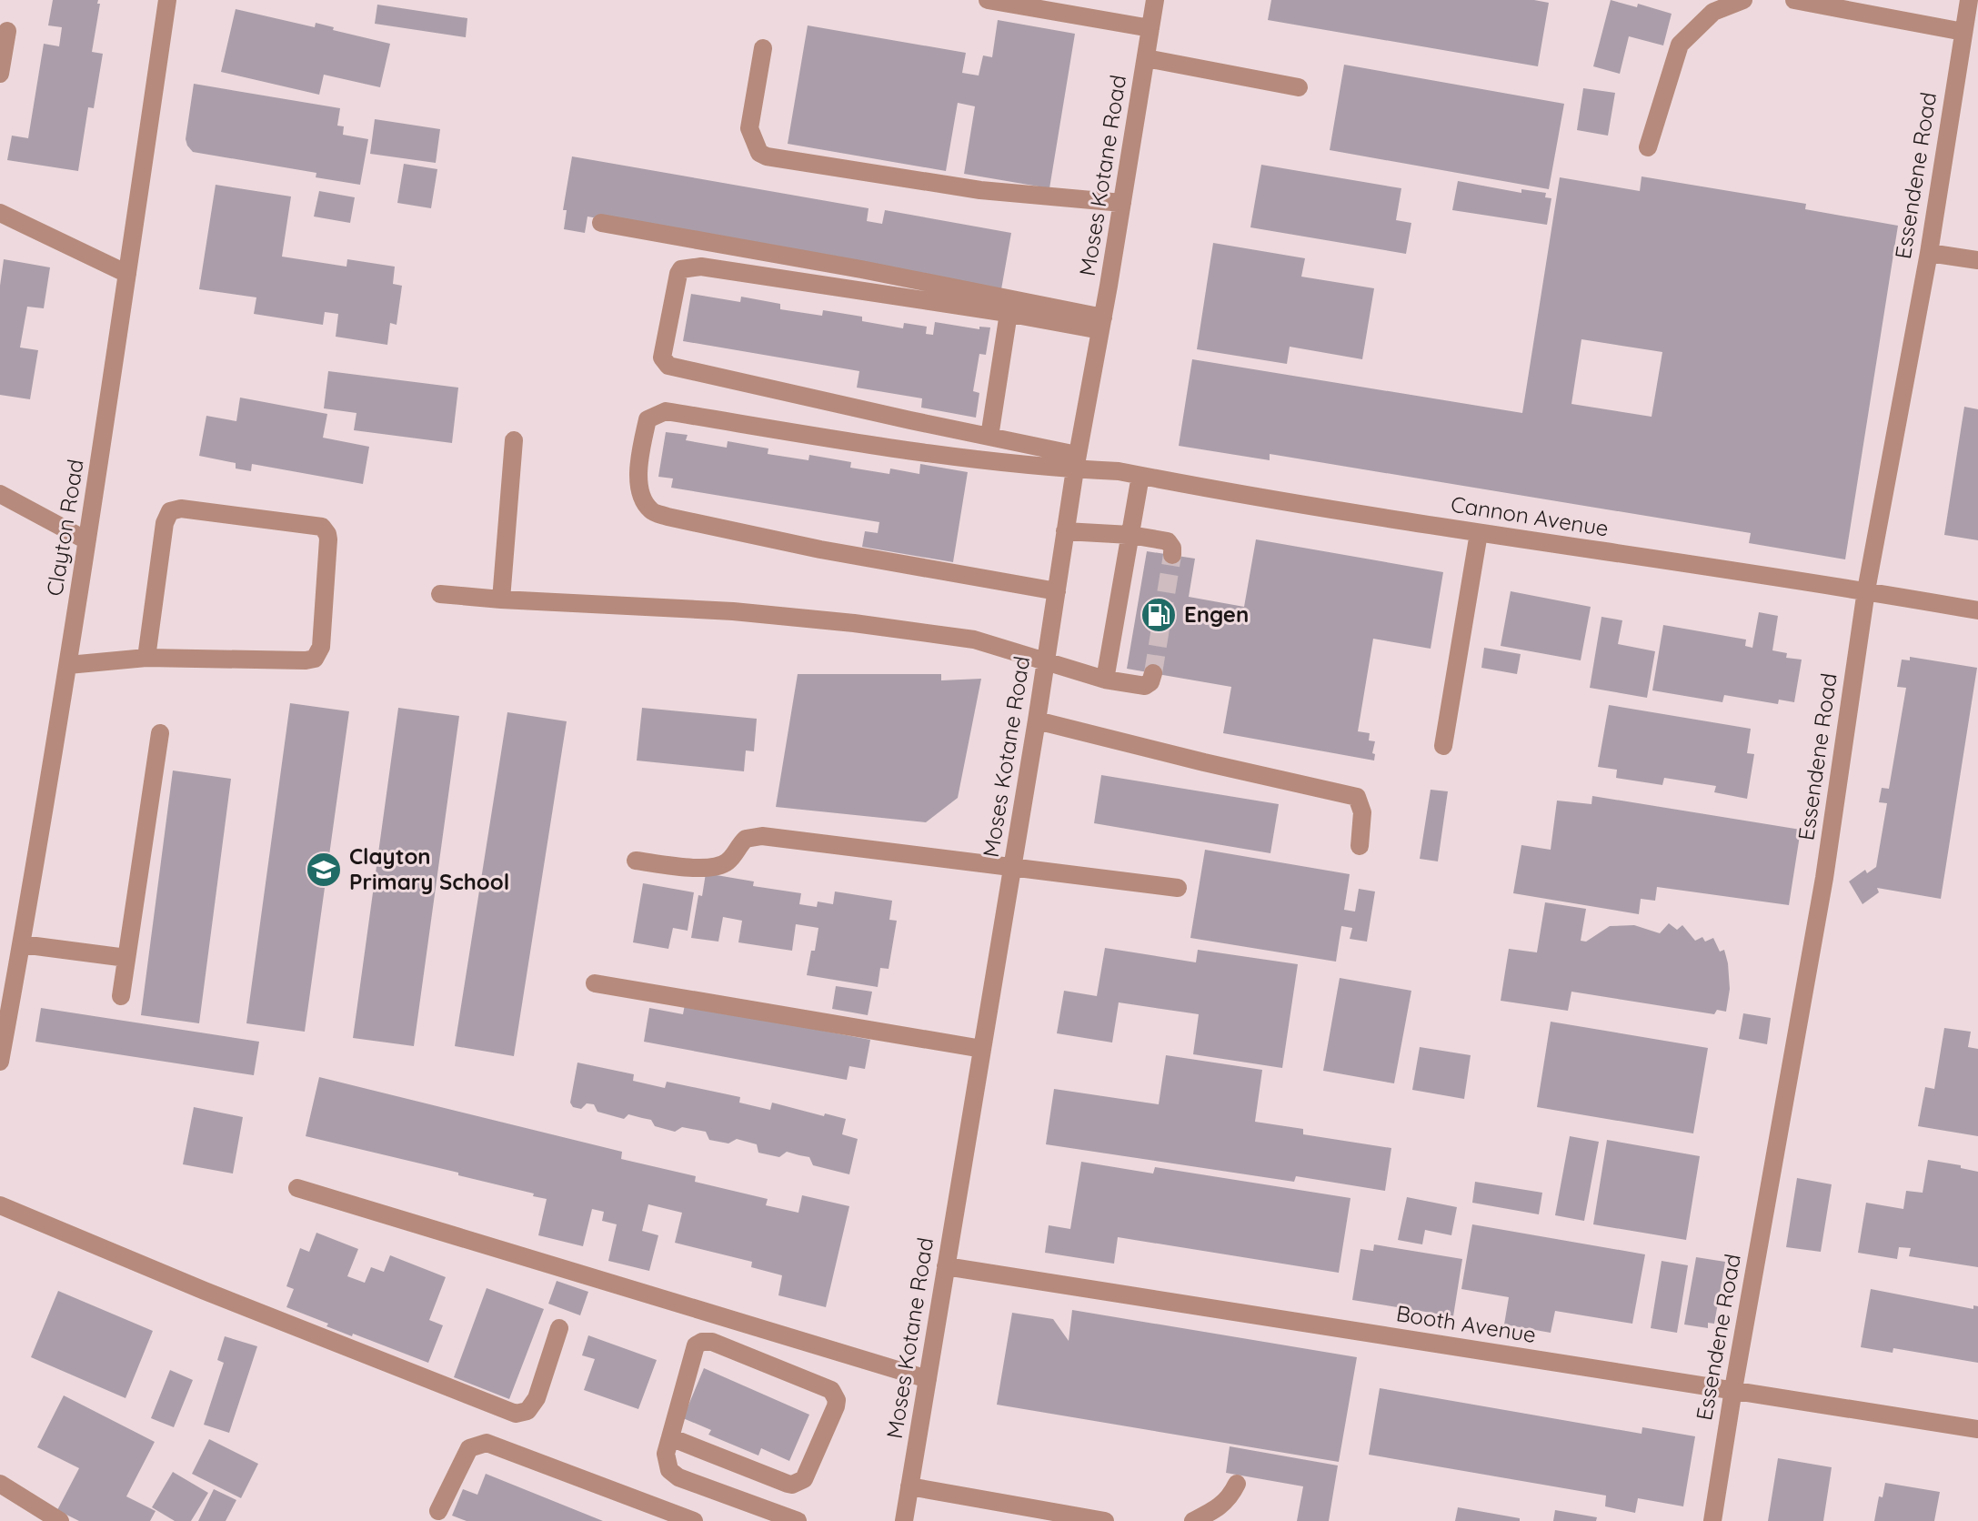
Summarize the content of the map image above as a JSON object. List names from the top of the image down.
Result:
{
  "streets": {
    "street": [
      "Moses Kotane Road",
      "Essendene Road",
      "Cannon Avenue",
      "Clayton Road",
      "Booth Avenue"
    ]
  },
  "crossings": [
    ["Moses Kotane Road", "Cannon Avenue"],
    ["Moses Kotane Road", "Booth Avenue"],
    ["Essendene Road", "Cannon Avenue"],
    ["Essendene Road", "Booth Avenue"]
  ],
  "places": {
    "fuel station": ["Engen"],
    "school or university": ["Clayton Primary School"]
  }
}
